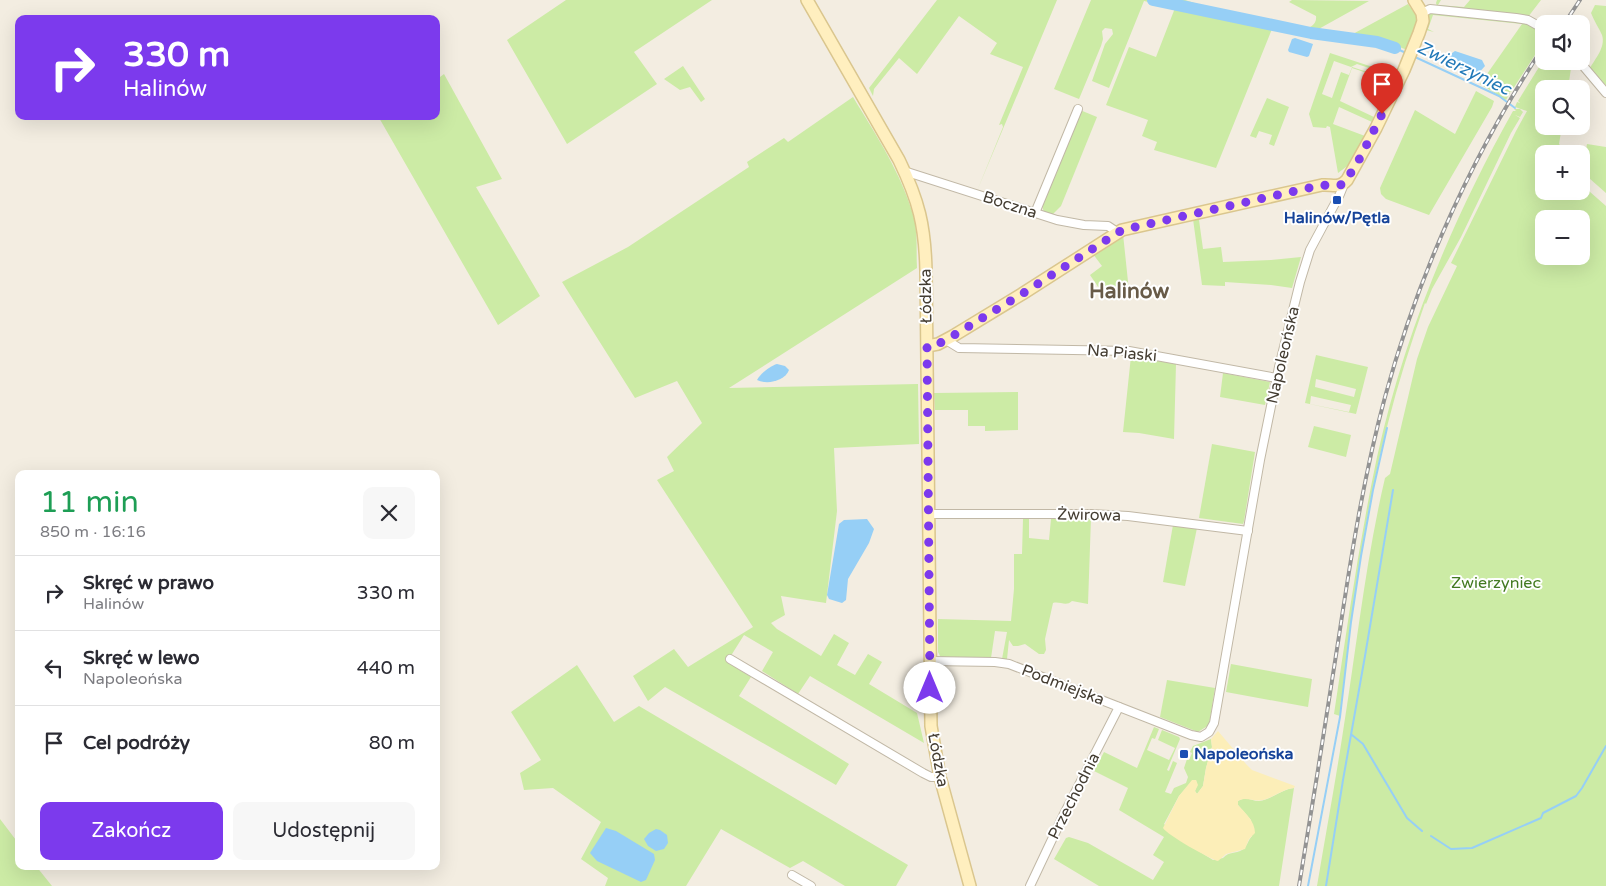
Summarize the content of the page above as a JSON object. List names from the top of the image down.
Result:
{
  "streets": {
    "main road": ["Łódzka"],
    "street": [
      "Boczna",
      "Na Piaski",
      "Napoleońska",
      "Żwirowa",
      "Podmiejska",
      "Przechodnia"
    ]
  },
  "crossings": [
    ["Boczna", "Łódzka"],
    ["Łódzka", "Żwirowa"],
    ["Łódzka", "Podmiejska"],
    ["Na Piaski", "Napoleońska"],
    ["Napoleońska", "Żwirowa"],
    ["Napoleońska", "Podmiejska"],
    ["Podmiejska", "Przechodnia"]
  ],
  "districts": ["Halinów"],
  "water": ["Zwierzyniec"],
  "parks": ["Zwierzyniec"],
  "places": {
    "transit": ["Halinów/Pętla", "Napoleońska"]
  },
  "page": {
    "map_buttons": ["+", "−"],
    "turn": ["330 m", "Halinów"],
    "heading": ["11 min", "850 m · 16:16"],
    "list": [
      {
        "name": "Skręć w prawo",
        "note": "Halinów",
        "value": "330 m"
      },
      {
        "name": "Skręć w lewo",
        "note": "Napoleońska",
        "value": "440 m"
      },
      {
        "name": "Cel podróży",
        "value": "80 m"
      }
    ],
    "buttons": ["Zakończ", "Udostępnij"]
  }
}
